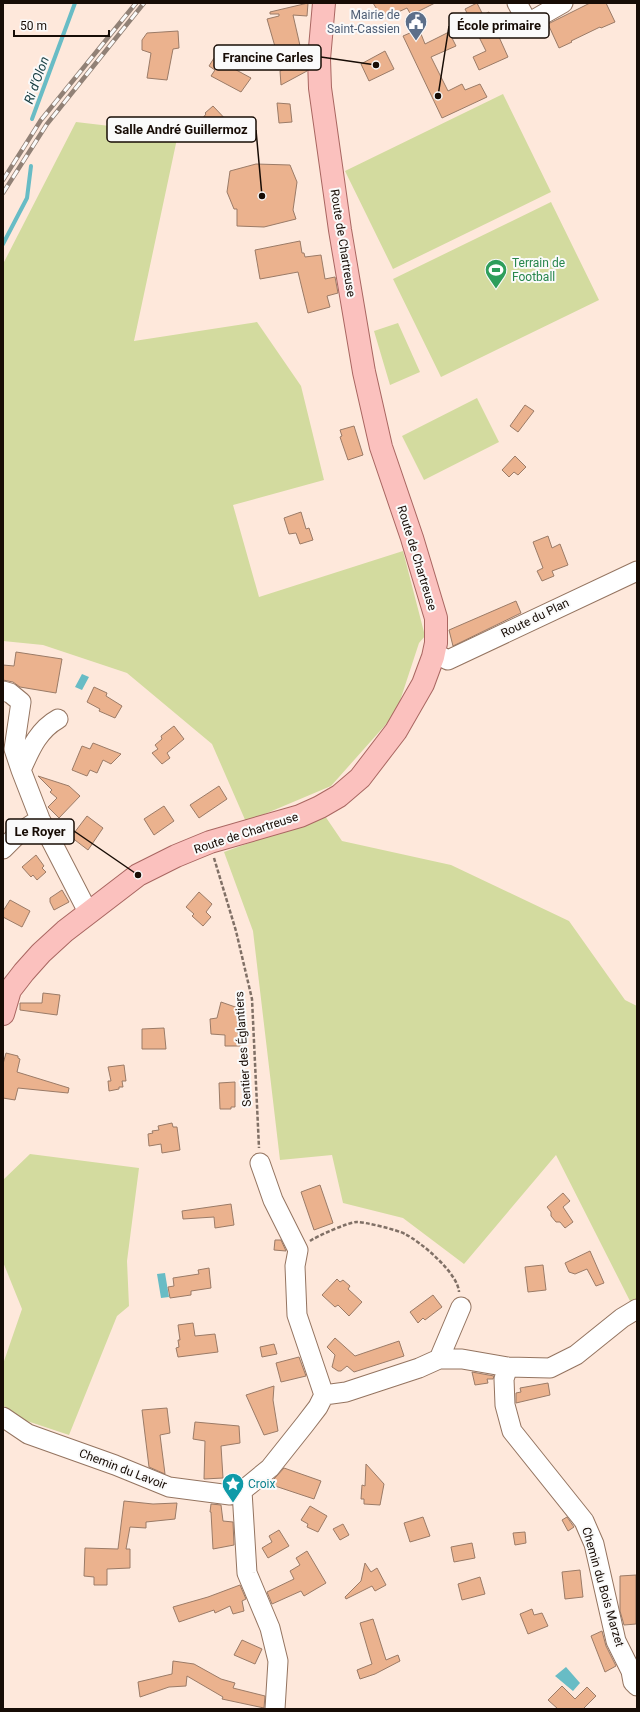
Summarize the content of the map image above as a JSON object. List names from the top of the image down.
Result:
{
  "streets": {
    "main road": ["Route de Chartreuse"],
    "street": ["Route du Plan", "Chemin du Lavoir", "Chemin du Bois Marzet"],
    "path": ["Sentier des Églantiers"]
  },
  "crossings": [
    ["Route de Chartreuse", "Route du Plan"],
    ["Route de Chartreuse", "Sentier des Églantiers"]
  ],
  "water": ["Ri d'Olon"],
  "places": {
    "public building": ["Mairie de Saint-Cassien"],
    "other": [
      "Francine Carles",
      "École primaire",
      "Salle André Guillermoz",
      "Le Royer"
    ],
    "sports": ["Terrain de Football"],
    "place": ["Croix"]
  },
  "scale_bar": "50 m"
}
